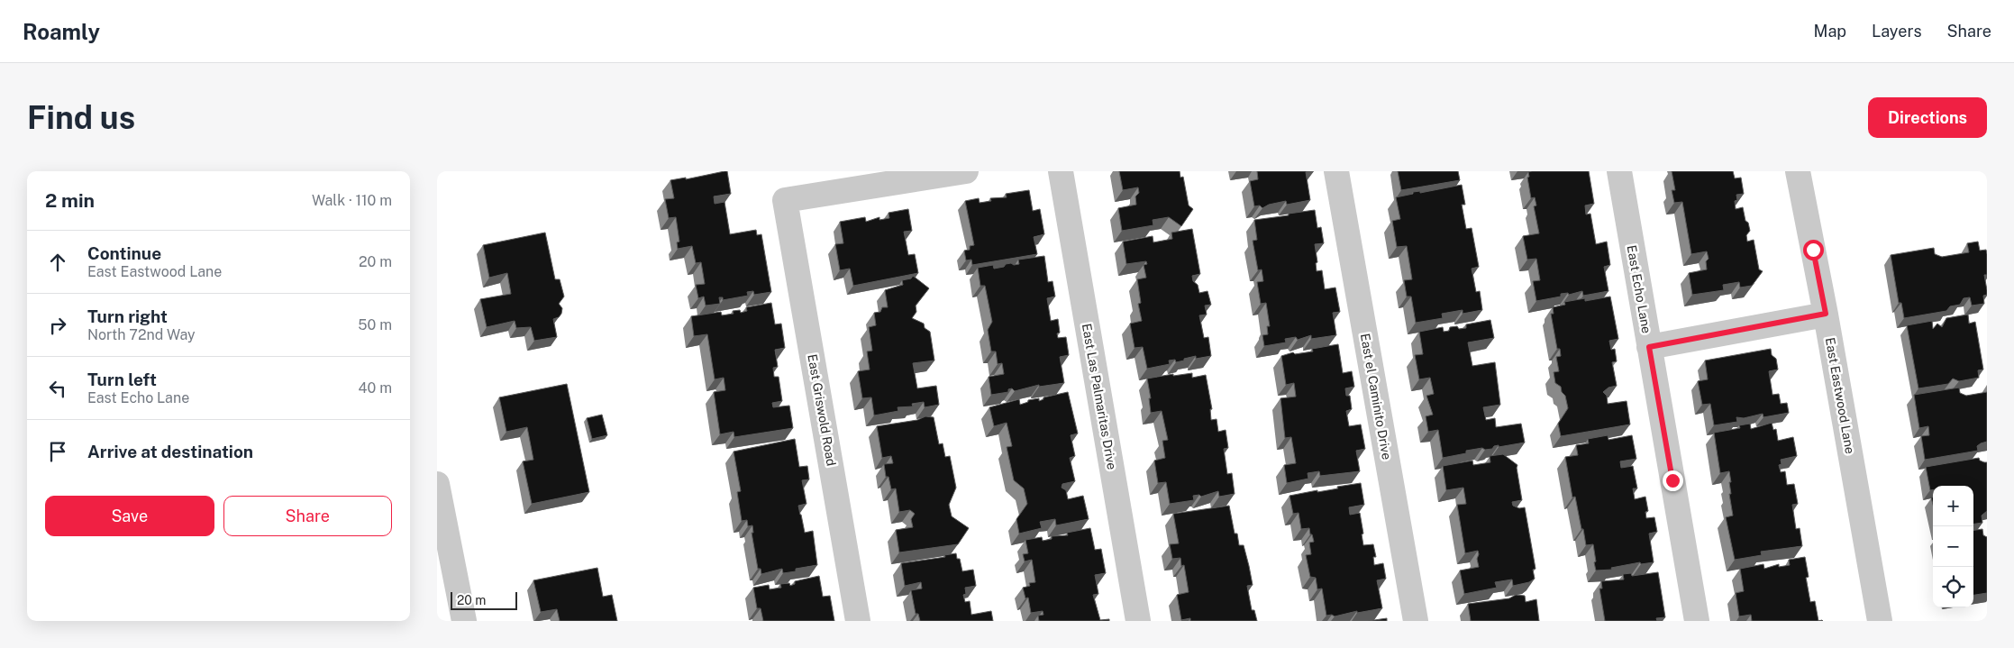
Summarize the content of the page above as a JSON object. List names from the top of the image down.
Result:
{
  "streets": {
    "street": [
      "East Echo Lane",
      "East Eastwood Lane",
      "East Las Palmaritas Drive",
      "East el Caminito Drive",
      "East Griswold Road"
    ]
  },
  "scale_bar": "20 m",
  "page": {
    "header": "Roamly",
    "nav": ["Map", "Layers", "Share"],
    "buttons": [
      "Directions",
      ["Save", "Share"]
    ],
    "title": "Find us",
    "heading": ["2 min", "Walk · 110 m"],
    "list": [
      ["Continue", "East Eastwood Lane", "20 m"],
      ["Turn right", "North 72nd Way", "50 m"],
      ["Turn left", "East Echo Lane", "40 m"],
      "Arrive at destination"
    ],
    "map_buttons": ["+", "−"],
    "scale": "20 m"
  }
}
